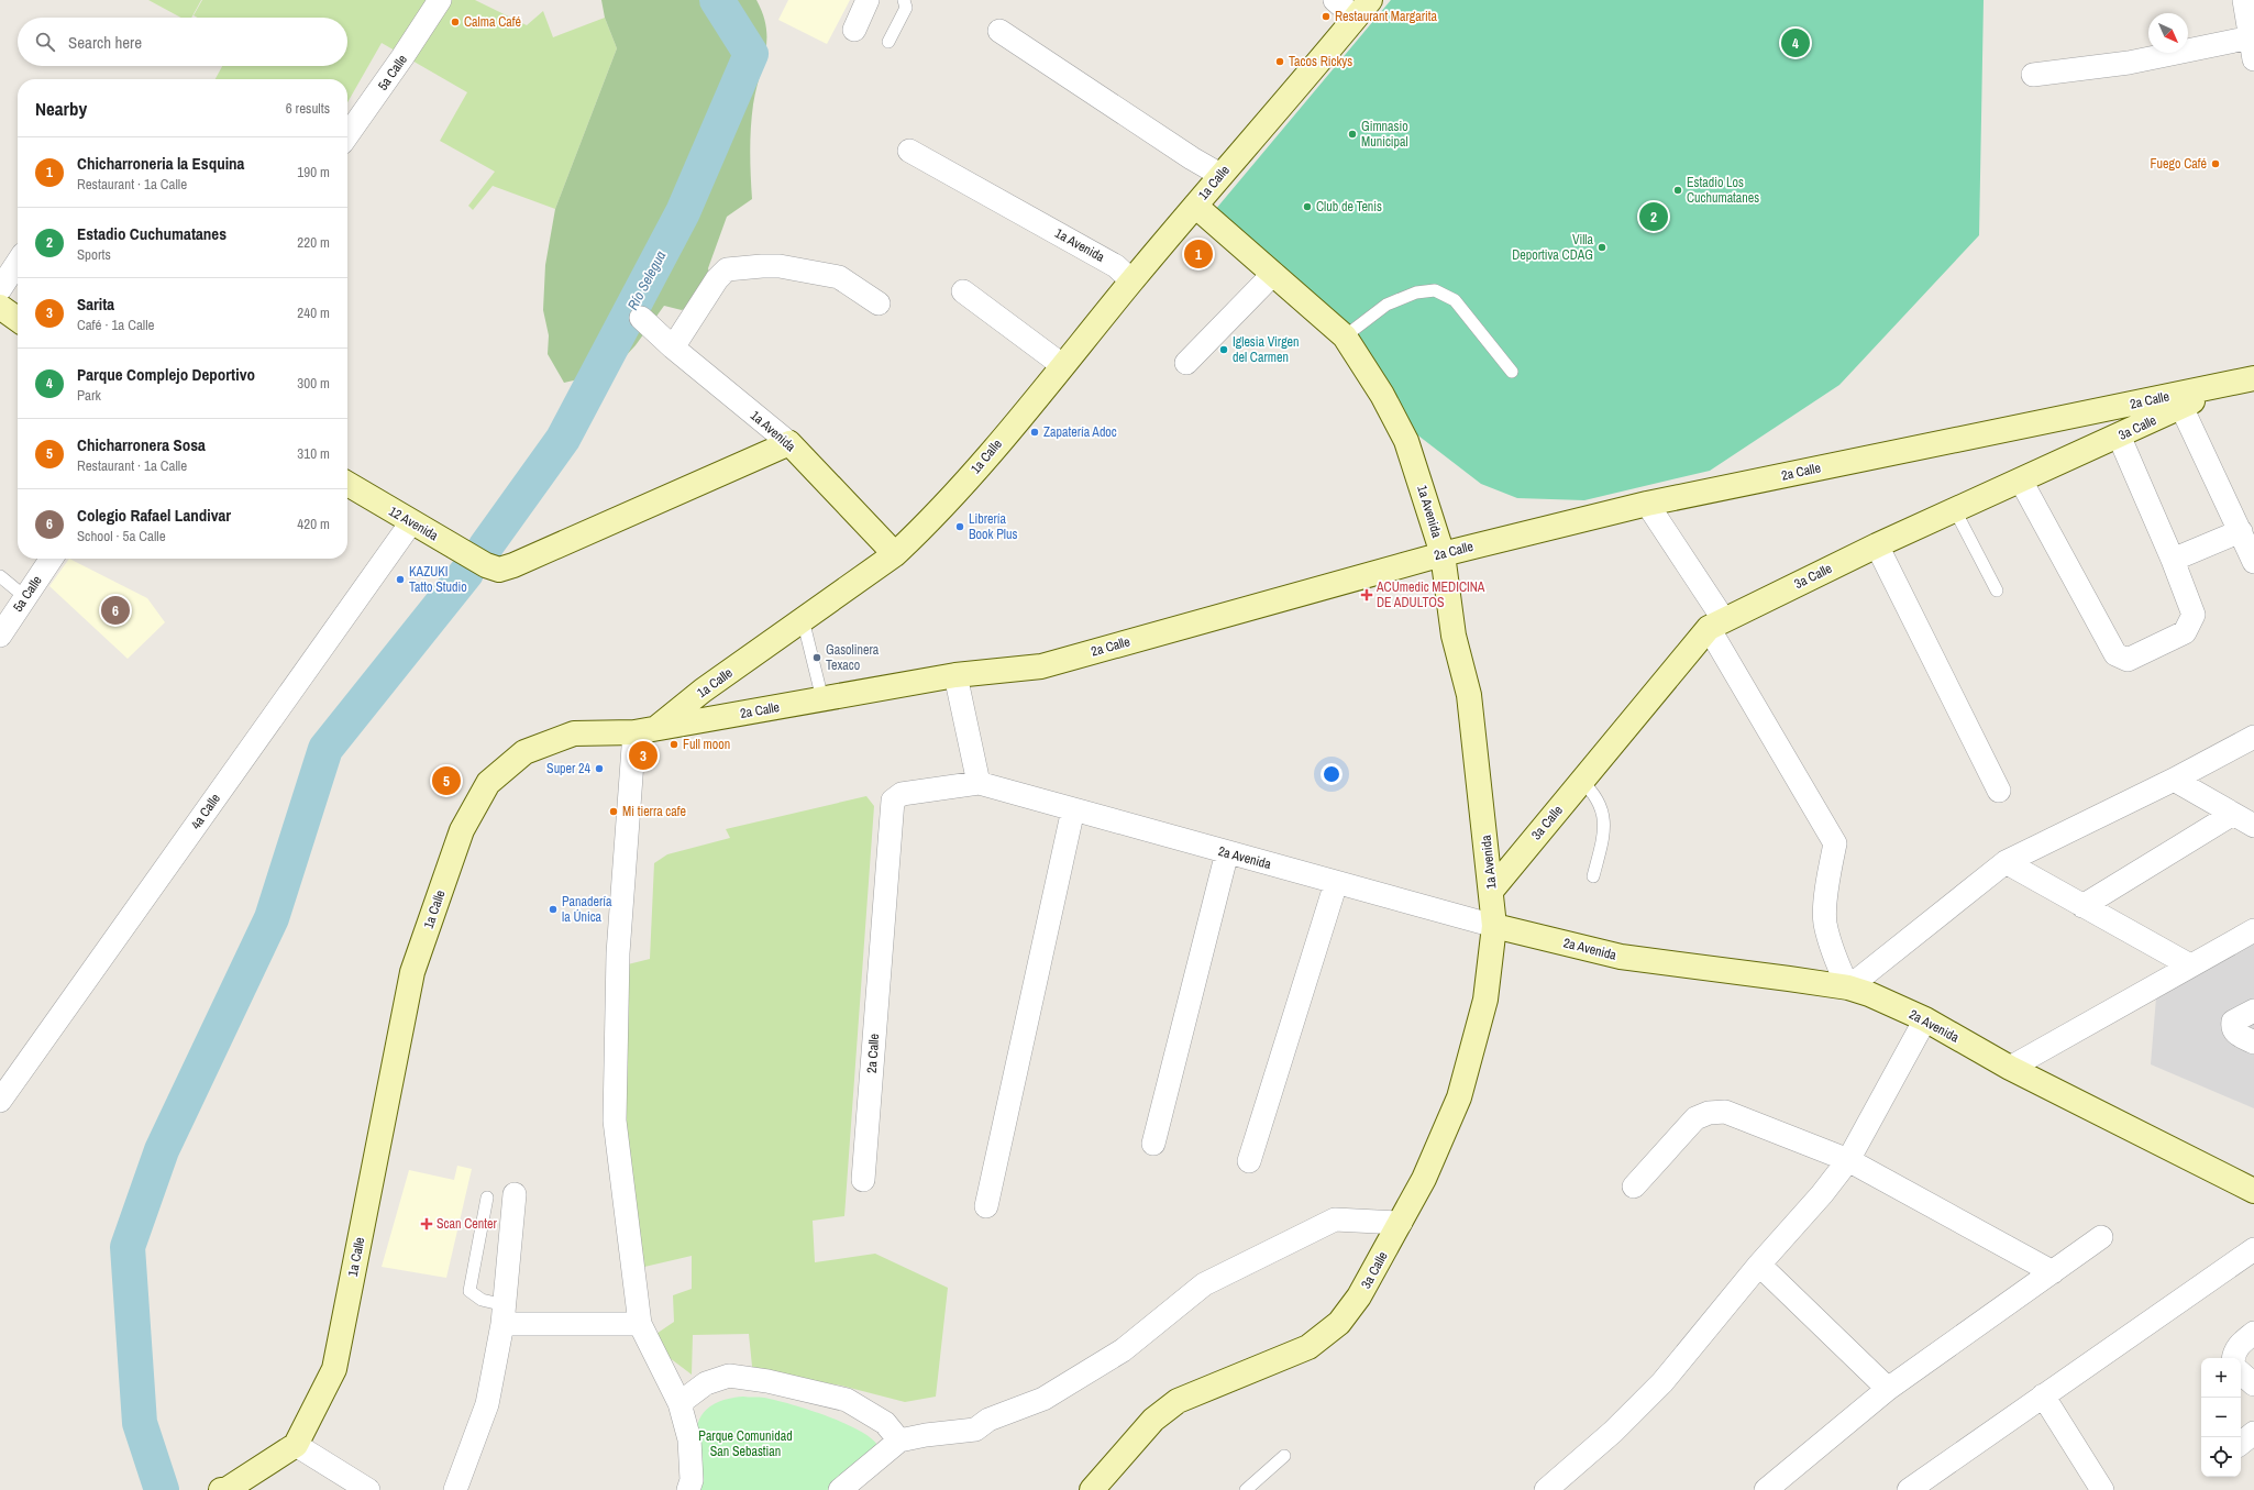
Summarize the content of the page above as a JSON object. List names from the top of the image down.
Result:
{
  "streets": {
    "street": [
      "5a Calle",
      "1a Calle",
      "1a Avenida",
      "2a Calle",
      "3a Calle",
      "12 Avenida",
      "4a Calle",
      "2a Avenida"
    ]
  },
  "crossings": [
    ["1a Calle", "1a Avenida"],
    ["1a Calle", "2a Calle"],
    ["1a Avenida", "2a Calle"],
    ["1a Avenida", "3a Calle"],
    ["1a Avenida", "12 Avenida"],
    ["1a Avenida", "2a Avenida"],
    ["2a Calle", "3a Calle"],
    ["2a Calle", "2a Avenida"],
    ["3a Calle", "2a Avenida"],
    ["12 Avenida", "4a Calle"]
  ],
  "water": ["Río Selegua"],
  "parks": ["Parque Comunidad San Sebastian"],
  "places": {
    "other": [
      "Restaurant Margarita",
      "Calma Café",
      "Tacos Rickys",
      "Gimnasio Municipal",
      "Fuego Café",
      "Estadio Los Cuchumatanes",
      "Club de Tenis",
      "Villa Deportiva CDAG",
      "Iglesia Virgen del Carmen",
      "Zapatería Adoc",
      "Librería Book Plus",
      "KAZUKI Tatto Studio",
      "Gasolinera Texaco",
      "Full moon",
      "Super 24",
      "Mi tierra cafe",
      "Panadería la Única"
    ],
    "health": ["ACUmedic MEDICINA DE ADULTOS", "Scan Center"]
  },
  "north": "bottom right",
  "page": {
    "search": "Search here",
    "pins": [
      "4",
      "2",
      "1",
      "6",
      "3",
      "5"
    ],
    "heading": ["Nearby", "6 results"],
    "list": [
      {
        "mark": "1",
        "name": "Chicharroneria la Esquina",
        "note": "Restaurant · 1a Calle",
        "value": "190 m"
      },
      {
        "mark": "2",
        "name": "Estadio Cuchumatanes",
        "note": "Sports",
        "value": "220 m"
      },
      {
        "mark": "3",
        "name": "Sarita",
        "note": "Café · 1a Calle",
        "value": "240 m"
      },
      {
        "mark": "4",
        "name": "Parque Complejo Deportivo",
        "note": "Park",
        "value": "300 m"
      },
      {
        "mark": "5",
        "name": "Chicharronera Sosa",
        "note": "Restaurant · 1a Calle",
        "value": "310 m"
      },
      {
        "mark": "6",
        "name": "Colegio Rafael Landivar",
        "note": "School · 5a Calle",
        "value": "420 m"
      }
    ],
    "map_buttons": ["+", "−"]
  }
}
